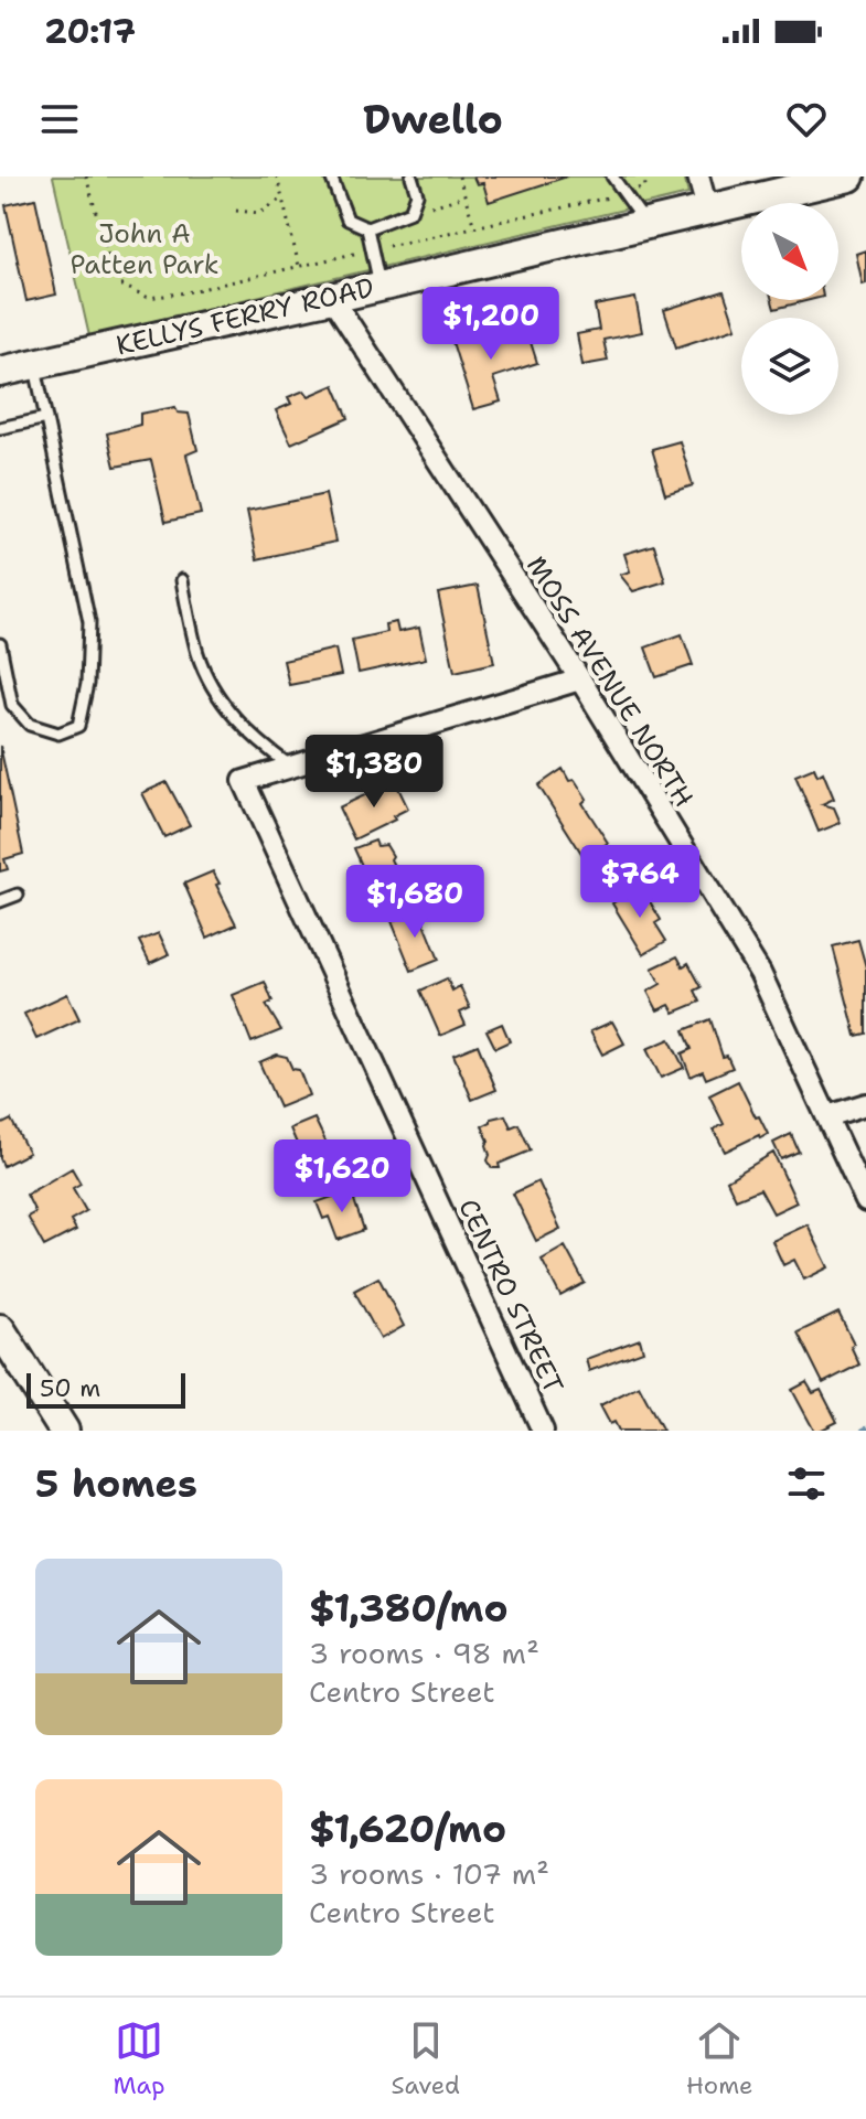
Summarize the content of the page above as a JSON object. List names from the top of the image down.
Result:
{
  "streets": {
    "street": ["KELLYS FERRY ROAD", "MOSS AVENUE NORTH", "CENTRO STREET"]
  },
  "crossings": [
    ["KELLYS FERRY ROAD", "MOSS AVENUE NORTH"],
    ["MOSS AVENUE NORTH", "CENTRO STREET"]
  ],
  "parks": ["John A Patten Park"],
  "scale_bar": "50 m",
  "north": "bottom right",
  "page": {
    "status": "20:17",
    "header": "Dwello",
    "price": [
      "$1,200",
      "$1,380",
      "$764",
      "$1,680",
      "$1,620"
    ],
    "scale": "50 m",
    "heading": "5 homes",
    "list": [
      {
        "name": "$1,380/mo",
        "note": "3 rooms · 98 m² · Centro Street"
      },
      {
        "name": "$1,620/mo",
        "note": "3 rooms · 107 m² · Centro Street"
      }
    ],
    "tabs": ["Map", "Saved", "Home"]
  }
}
